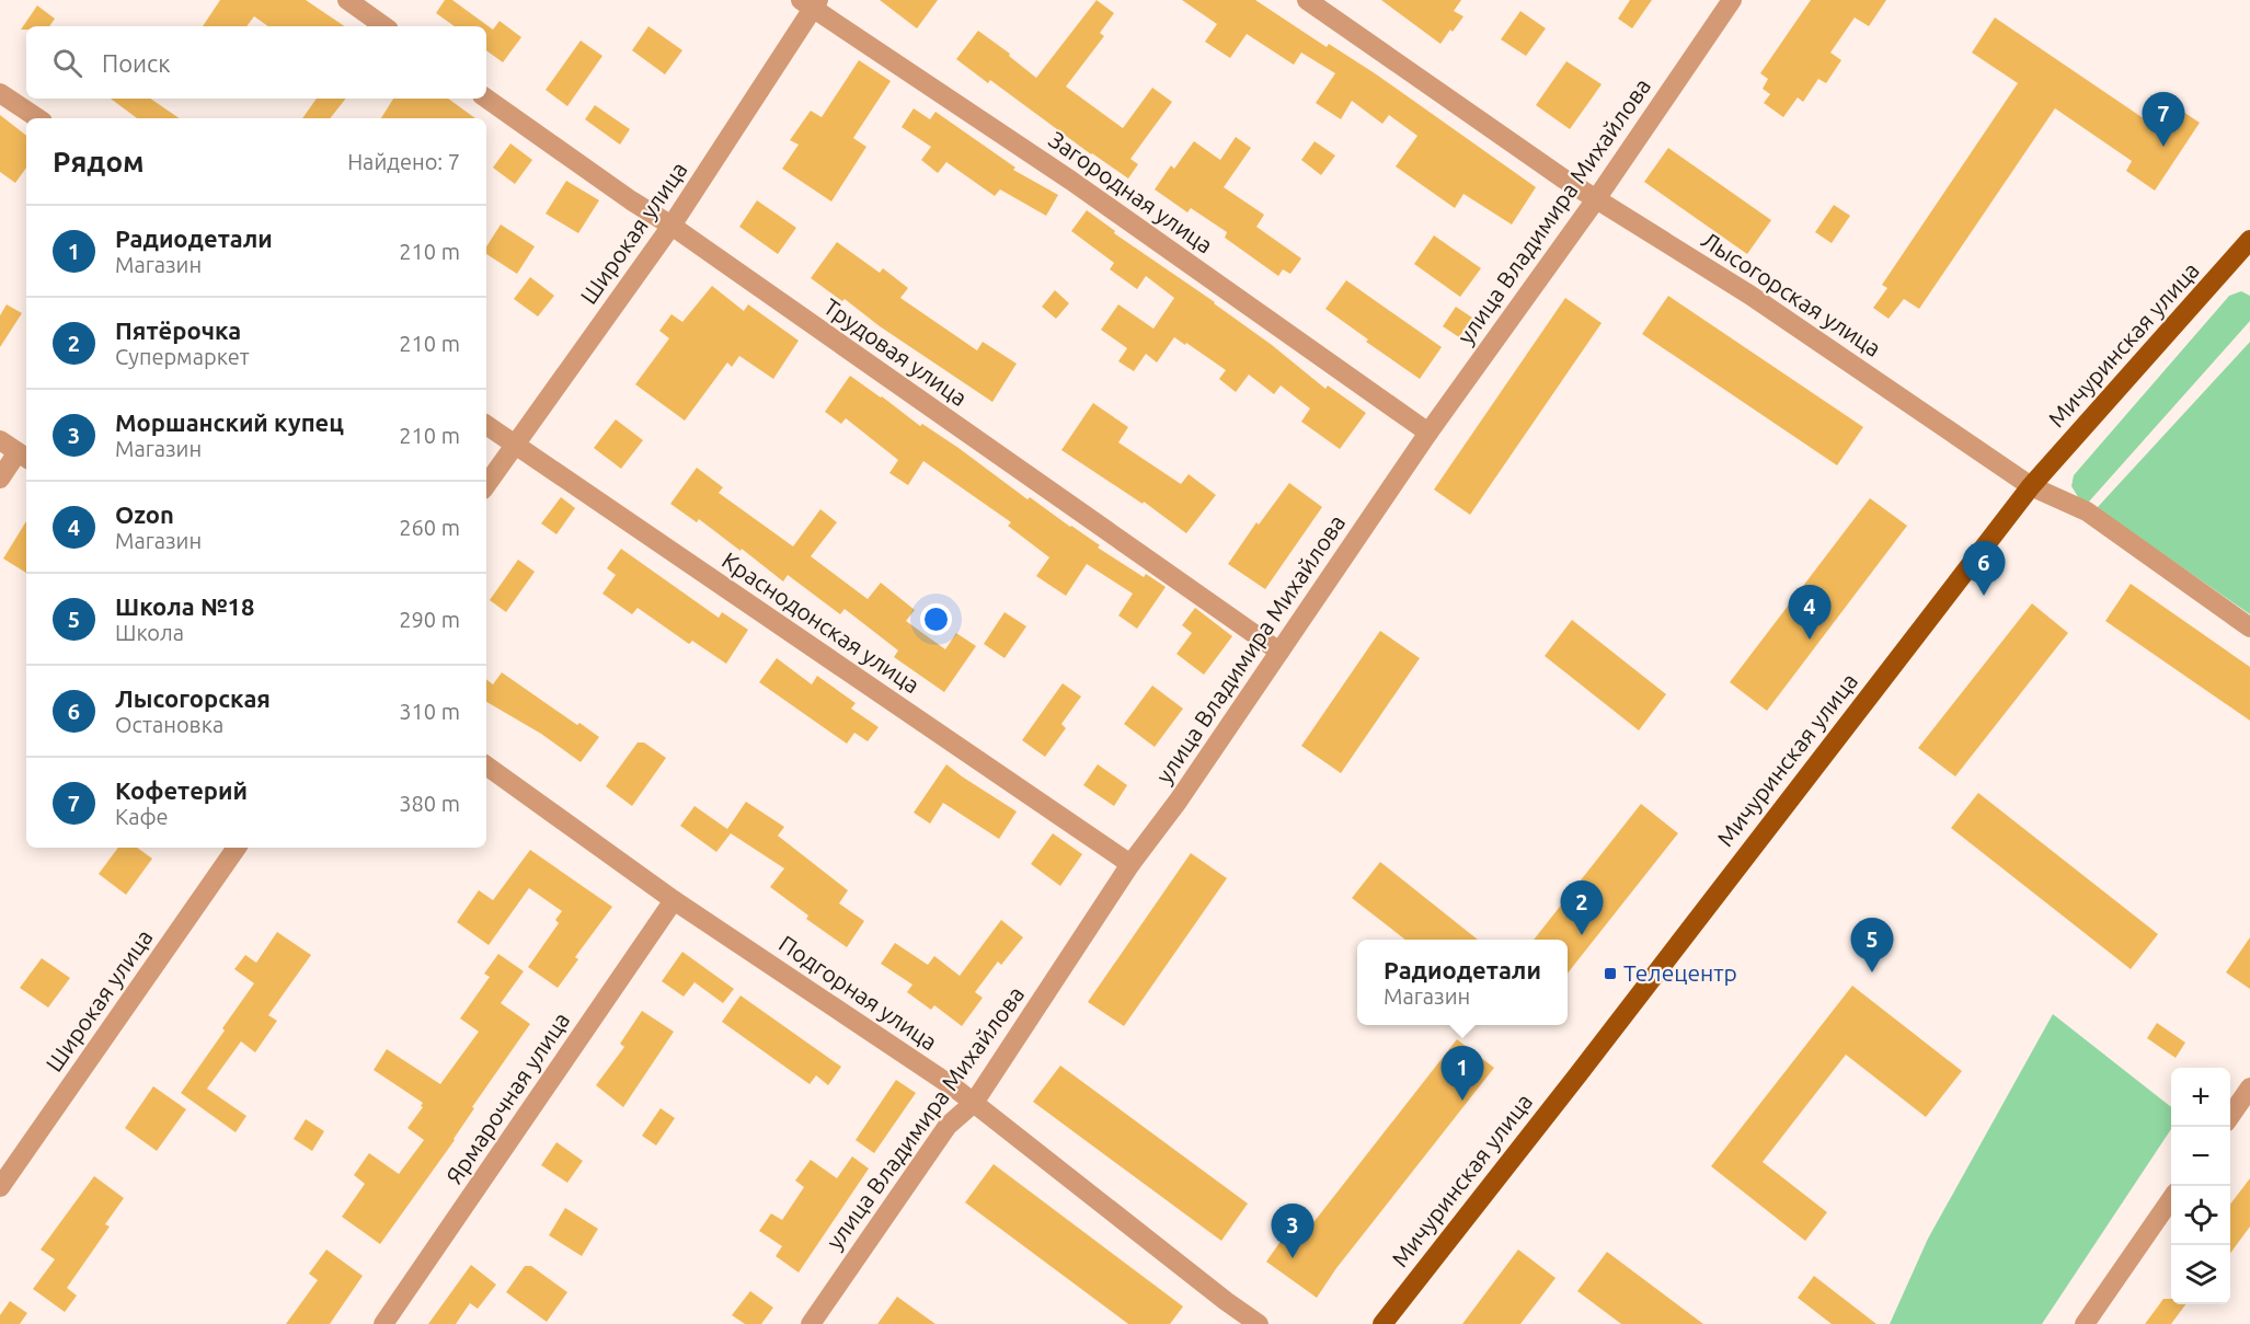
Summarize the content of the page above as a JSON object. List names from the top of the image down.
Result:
{
  "streets": {
    "main road": ["Мичуринская улица"],
    "street": [
      "Загородная улица",
      "улица Владимира Михайлова",
      "Широкая улица",
      "Лысогорская улица",
      "Трудовая улица",
      "Краснодонская улица",
      "Подгорная улица",
      "Ярмарочная улица"
    ]
  },
  "crossings": [
    ["Загородная улица", "улица Владимира Михайлова"],
    ["Загородная улица", "Широкая улица"],
    ["улица Владимира Михайлова", "Лысогорская улица"],
    ["улица Владимира Михайлова", "Трудовая улица"],
    ["улица Владимира Михайлова", "Краснодонская улица"],
    ["улица Владимира Михайлова", "Подгорная улица"],
    ["Широкая улица", "Трудовая улица"],
    ["Широкая улица", "Краснодонская улица"],
    ["Лысогорская улица", "Мичуринская улица"],
    ["Подгорная улица", "Ярмарочная улица"]
  ],
  "places": {
    "transit": ["Телецентр"]
  },
  "page": {
    "search": "Поиск",
    "pins": [
      "7",
      "6",
      "4",
      "2",
      "5",
      "1",
      "3"
    ],
    "heading": ["Рядом", "Найдено: 7"],
    "list": [
      {
        "mark": "1",
        "name": "Радиодетали",
        "note": "Магазин",
        "value": "210 m"
      },
      {
        "mark": "2",
        "name": "Пятёрочка",
        "note": "Супермаркет",
        "value": "210 m"
      },
      {
        "mark": "3",
        "name": "Моршанский купец",
        "note": "Магазин",
        "value": "210 m"
      },
      {
        "mark": "4",
        "name": "Ozon",
        "note": "Магазин",
        "value": "260 m"
      },
      {
        "mark": "5",
        "name": "Школа №18",
        "note": "Школа",
        "value": "290 m"
      },
      {
        "mark": "6",
        "name": "Лысогорская",
        "note": "Остановка",
        "value": "310 m"
      },
      {
        "mark": "7",
        "name": "Кофетерий",
        "note": "Кафе",
        "value": "380 m"
      }
    ],
    "popup": ["Радиодетали", "Магазин"],
    "map_buttons": ["+", "−"]
  }
}
